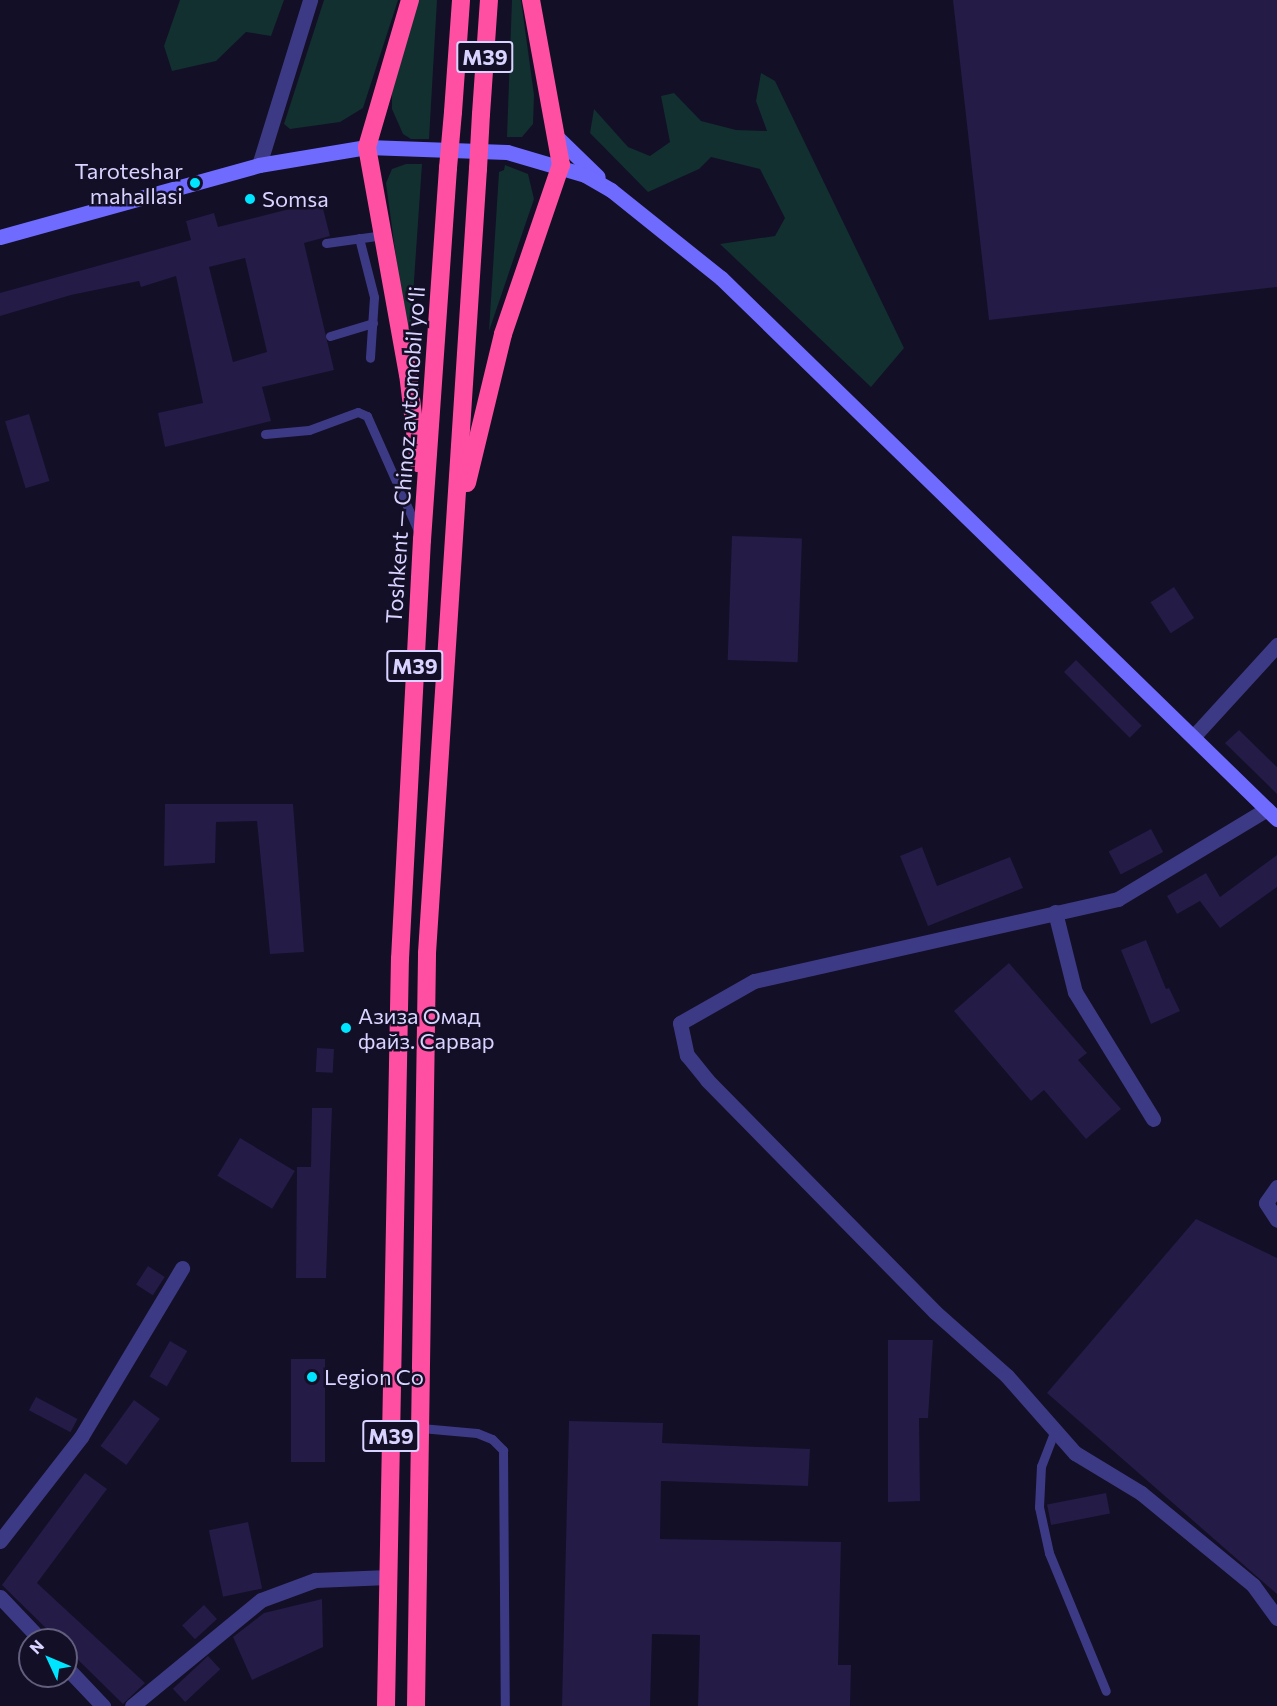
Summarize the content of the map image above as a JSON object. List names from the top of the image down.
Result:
{
  "streets": {
    "highway": ["M39", "Toshkent — Chinoz avtomobil yoʻli"]
  },
  "places": [
    "Taroteshar mahallasi",
    "Somsa",
    "Азиза Омад файз. Сарвар",
    "Legion Co"
  ],
  "north": "top left"
}
